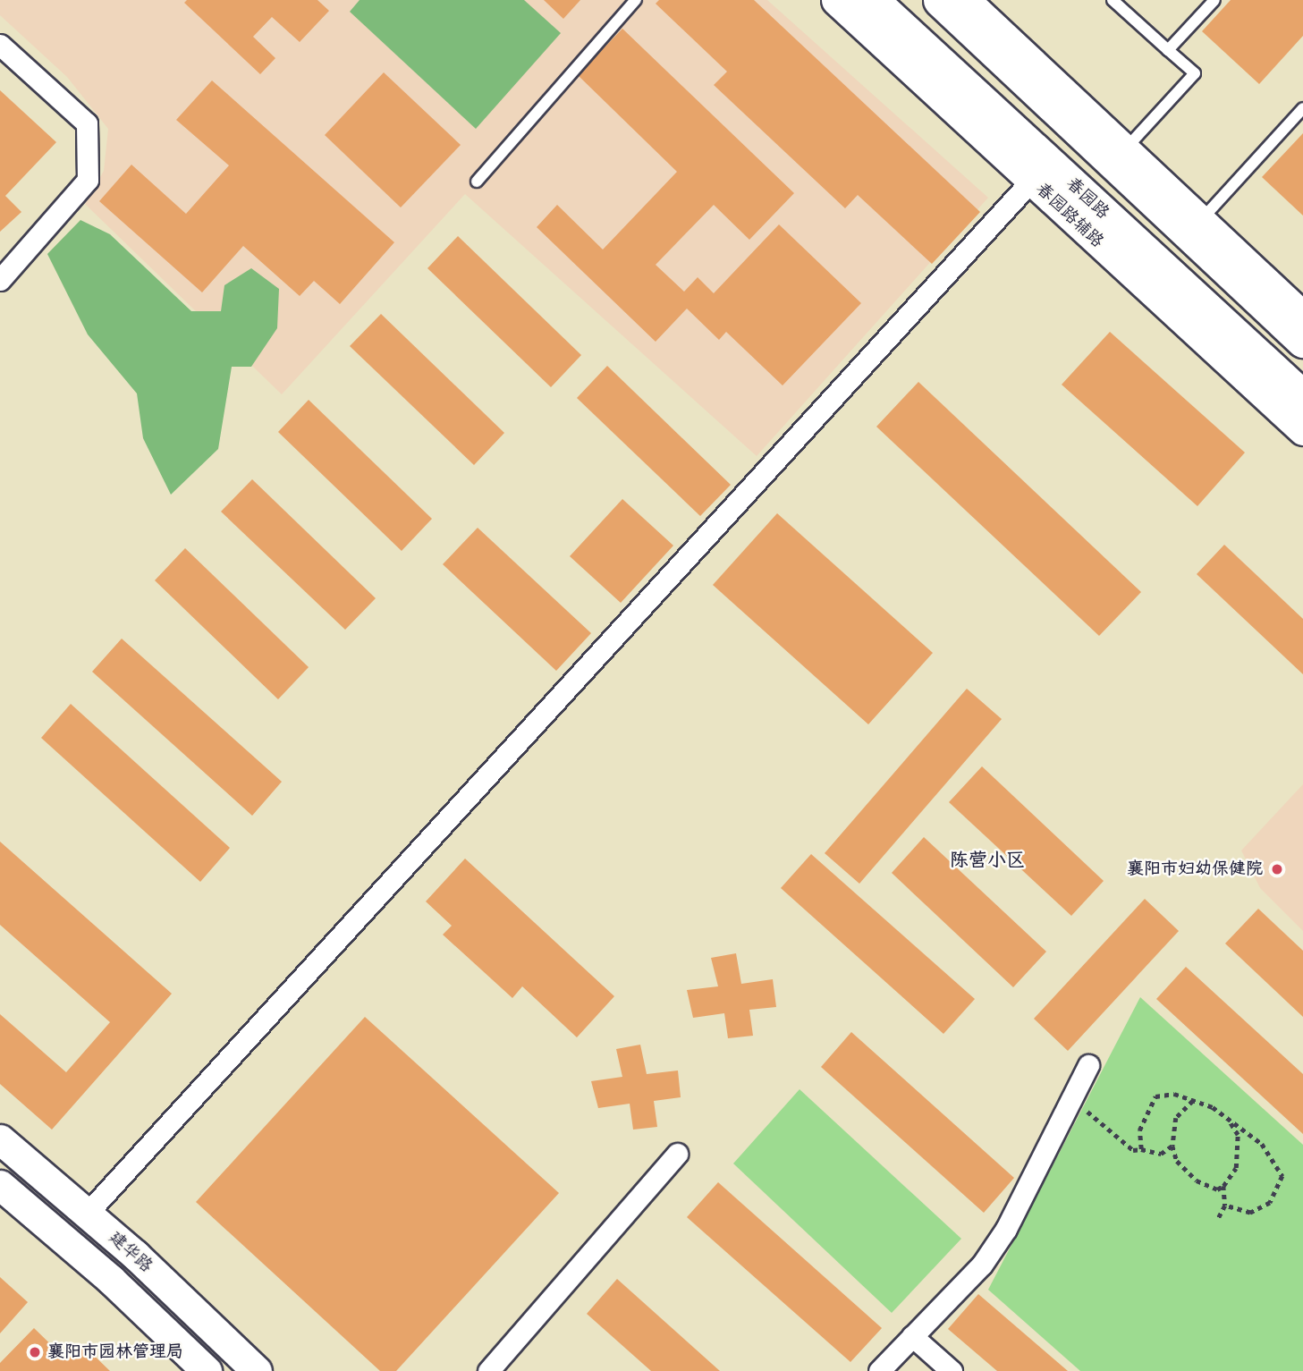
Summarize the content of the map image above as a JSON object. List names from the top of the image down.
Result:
{
  "streets": {
    "main road": ["春园路"],
    "street": ["春园路辅路", "建华路"]
  },
  "districts": ["陈营小区"],
  "places": ["襄阳市妇幼保健院", "襄阳市园林管理局"]
}
